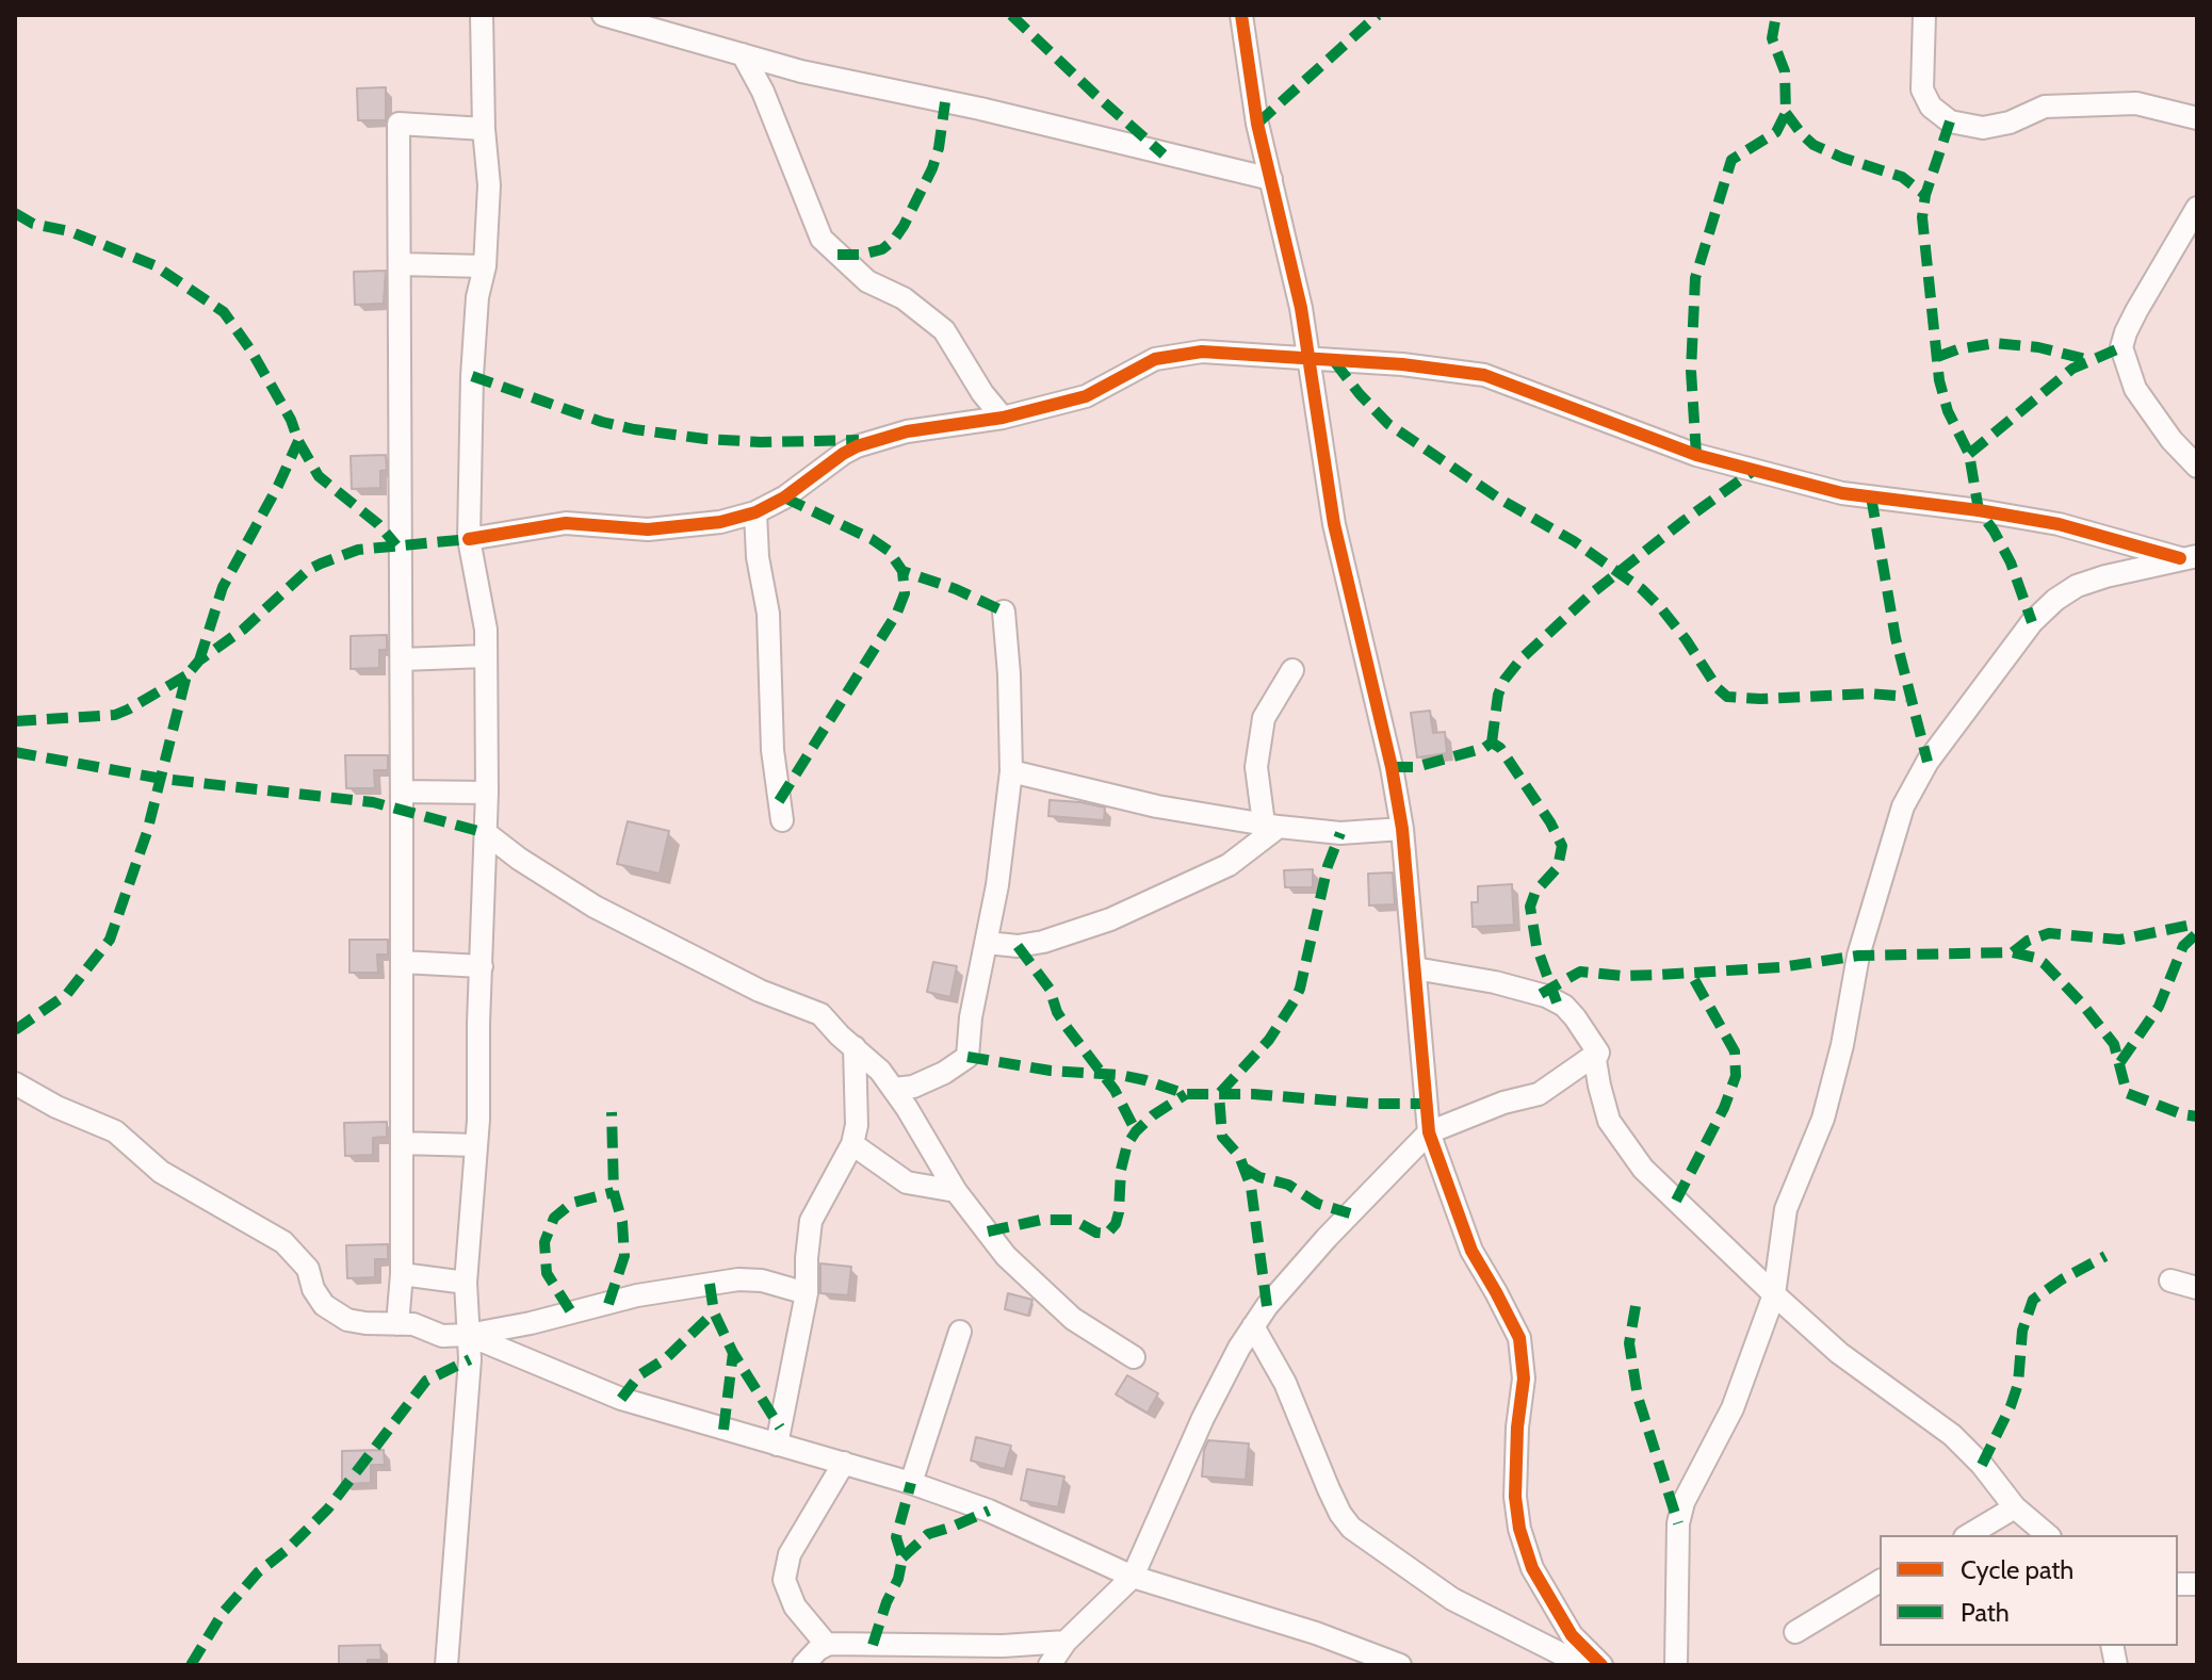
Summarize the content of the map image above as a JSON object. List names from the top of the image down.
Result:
{
  "legend": ["Cycle path", "Path"]
}
